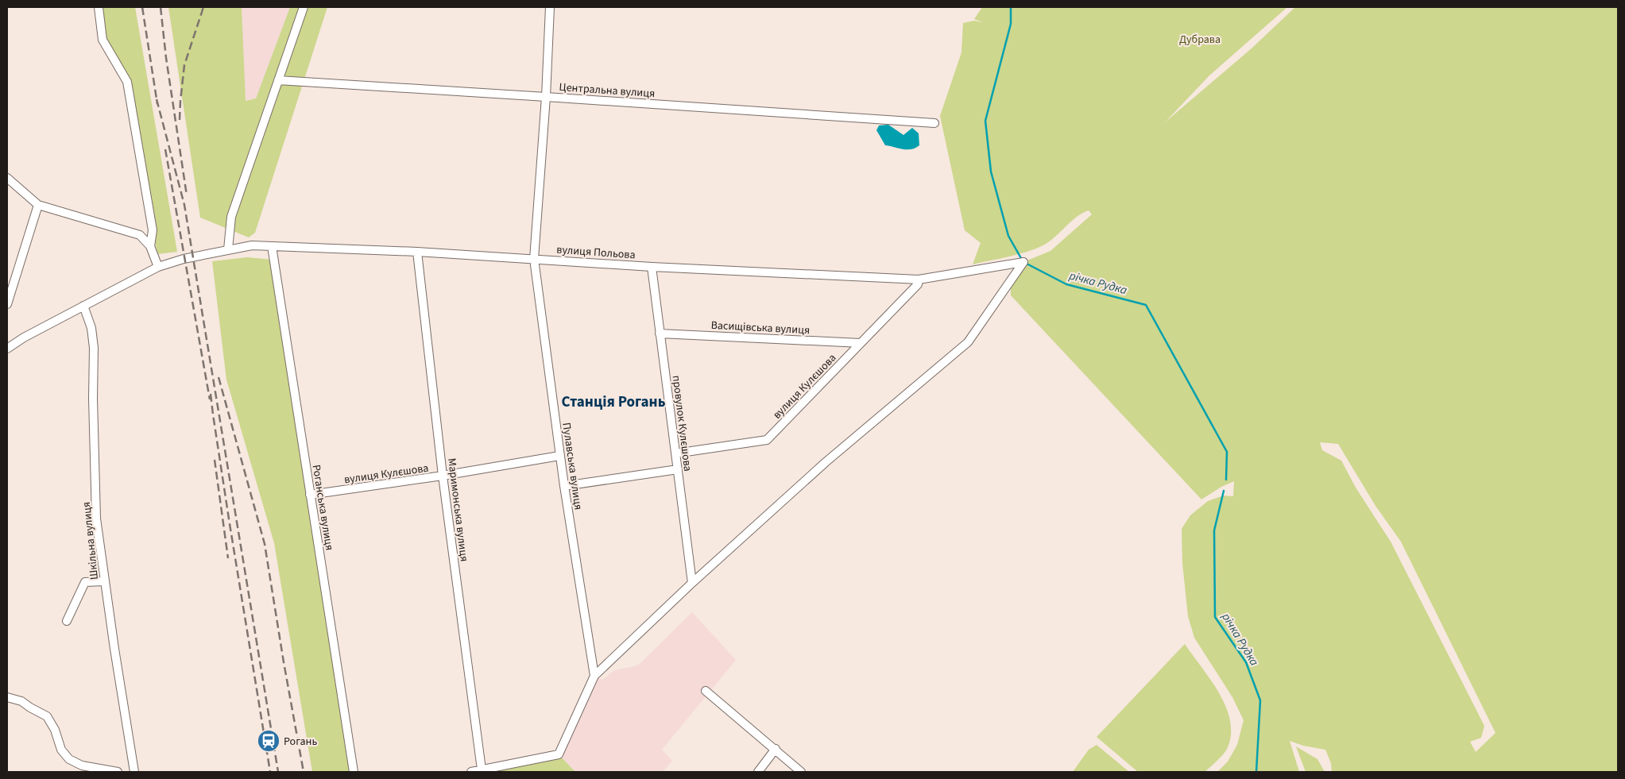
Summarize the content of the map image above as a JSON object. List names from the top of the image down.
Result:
{
  "streets": {
    "street": [
      "Центральна вулиця",
      "вулиця Польова",
      "Васищівська вулиця",
      "вулиця Кулєшова",
      "провулок Кулєшова",
      "Пулавська вулиця",
      "Роганська вулиця",
      "Маримонська вулиця",
      "Шкільна вулиця"
    ]
  },
  "crossings": [
    ["Центральна вулиця", "Пулавська вулиця"],
    ["вулиця Польова", "вулиця Кулєшова"],
    ["вулиця Польова", "провулок Кулєшова"],
    ["вулиця Польова", "Пулавська вулиця"],
    ["вулиця Польова", "Роганська вулиця"],
    ["вулиця Польова", "Маримонська вулиця"],
    ["вулиця Польова", "Шкільна вулиця"],
    ["Васищівська вулиця", "вулиця Кулєшова"],
    ["Васищівська вулиця", "провулок Кулєшова"],
    ["вулиця Кулєшова", "провулок Кулєшова"],
    ["вулиця Кулєшова", "Пулавська вулиця"],
    ["вулиця Кулєшова", "Роганська вулиця"],
    ["вулиця Кулєшова", "Маримонська вулиця"]
  ],
  "districts": ["Станція Рогань"],
  "water": ["річка Рудка"],
  "parks": ["Дубрава"],
  "places": {
    "station": ["Рогань"]
  }
}
